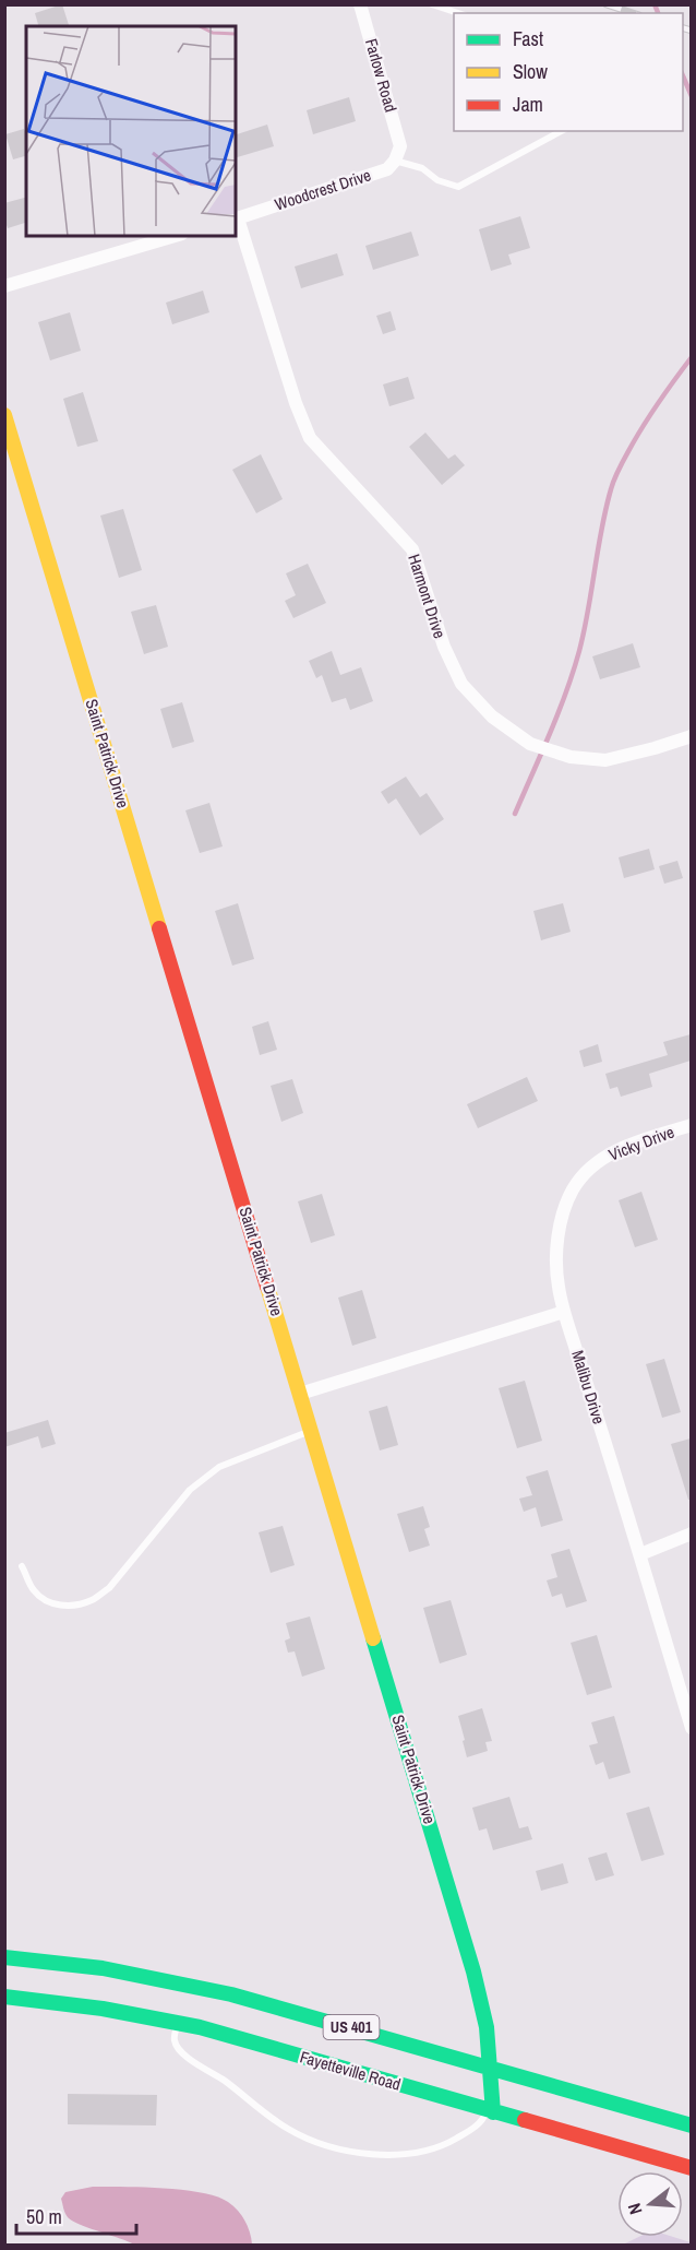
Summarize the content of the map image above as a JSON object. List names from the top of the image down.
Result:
{
  "streets": {
    "main road": ["Saint Patrick Drive", "US 401", "Fayetteville Road"],
    "street": [
      "Farlow Road",
      "Woodcrest Drive",
      "Harmont Drive",
      "Vicky Drive",
      "Malibu Drive"
    ]
  },
  "crossings": [
    ["Farlow Road", "Woodcrest Drive"],
    ["Woodcrest Drive", "Harmont Drive"],
    ["Saint Patrick Drive", "US 401"],
    ["Saint Patrick Drive", "Fayetteville Road"],
    ["Vicky Drive", "Malibu Drive"]
  ],
  "legend": ["Fast", "Slow", "Jam"],
  "scale_bar": "50 m",
  "north": "left"
}
